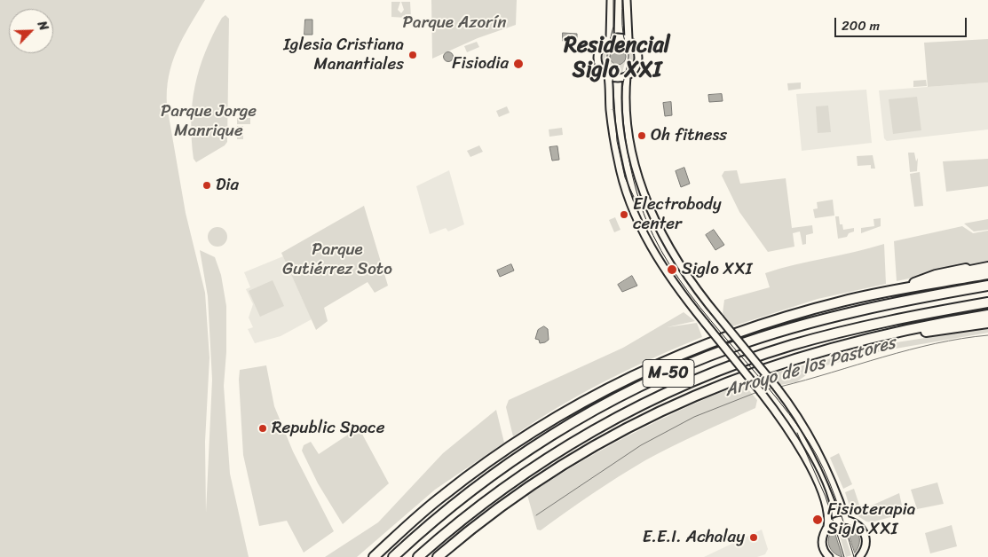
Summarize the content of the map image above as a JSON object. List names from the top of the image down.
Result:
{
  "streets": {
    "highway": ["M-50"]
  },
  "districts": ["Residencial Siglo XXI"],
  "water": ["Arroyo de los Pastores"],
  "parks": ["Parque Azorín", "Parque Jorge Manrique", "Parque Gutiérrez Soto"],
  "places": [
    "Iglesia Cristiana Manantiales",
    "Fisiodia",
    "Oh fitness",
    "Dia",
    "Electrobody center",
    "Siglo XXI",
    "Republic Space",
    "Fisioterapia Siglo XXI",
    "E.E.I. Achalay"
  ],
  "scale_bar": "200 m",
  "north": "top right"
}
